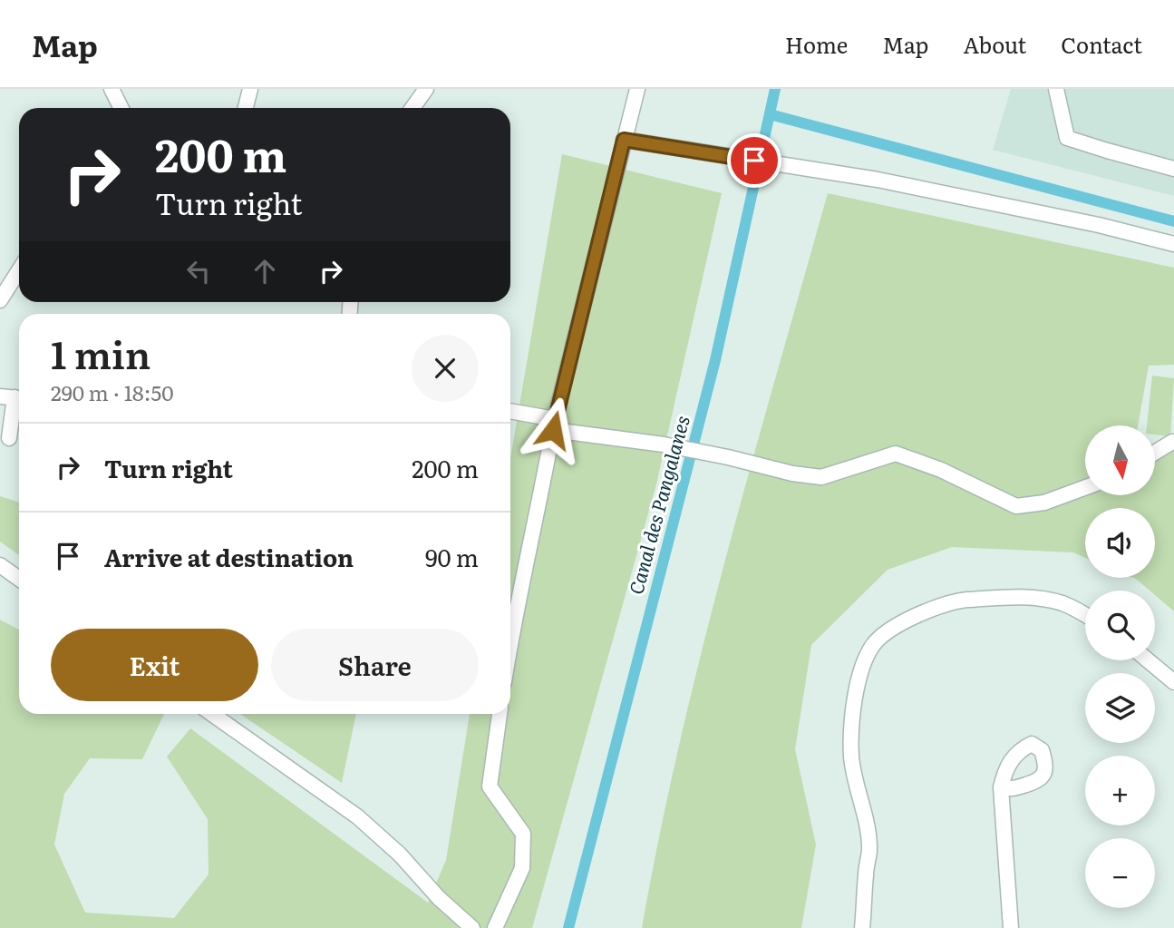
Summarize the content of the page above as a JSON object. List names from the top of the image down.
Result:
{
  "water": ["Canal des Pangalanes"],
  "north": "bottom",
  "page": {
    "header": "Map",
    "nav": [
      "Home",
      "Map",
      "About",
      "Contact"
    ],
    "turn": ["200 m", "Turn right"],
    "heading": ["1 min", "290 m · 18:50"],
    "list": [
      {
        "name": "Turn right",
        "value": "200 m"
      },
      {
        "name": "Arrive at destination",
        "value": "90 m"
      }
    ],
    "map_buttons": ["+", "−"],
    "buttons": ["Exit", "Share"]
  }
}
